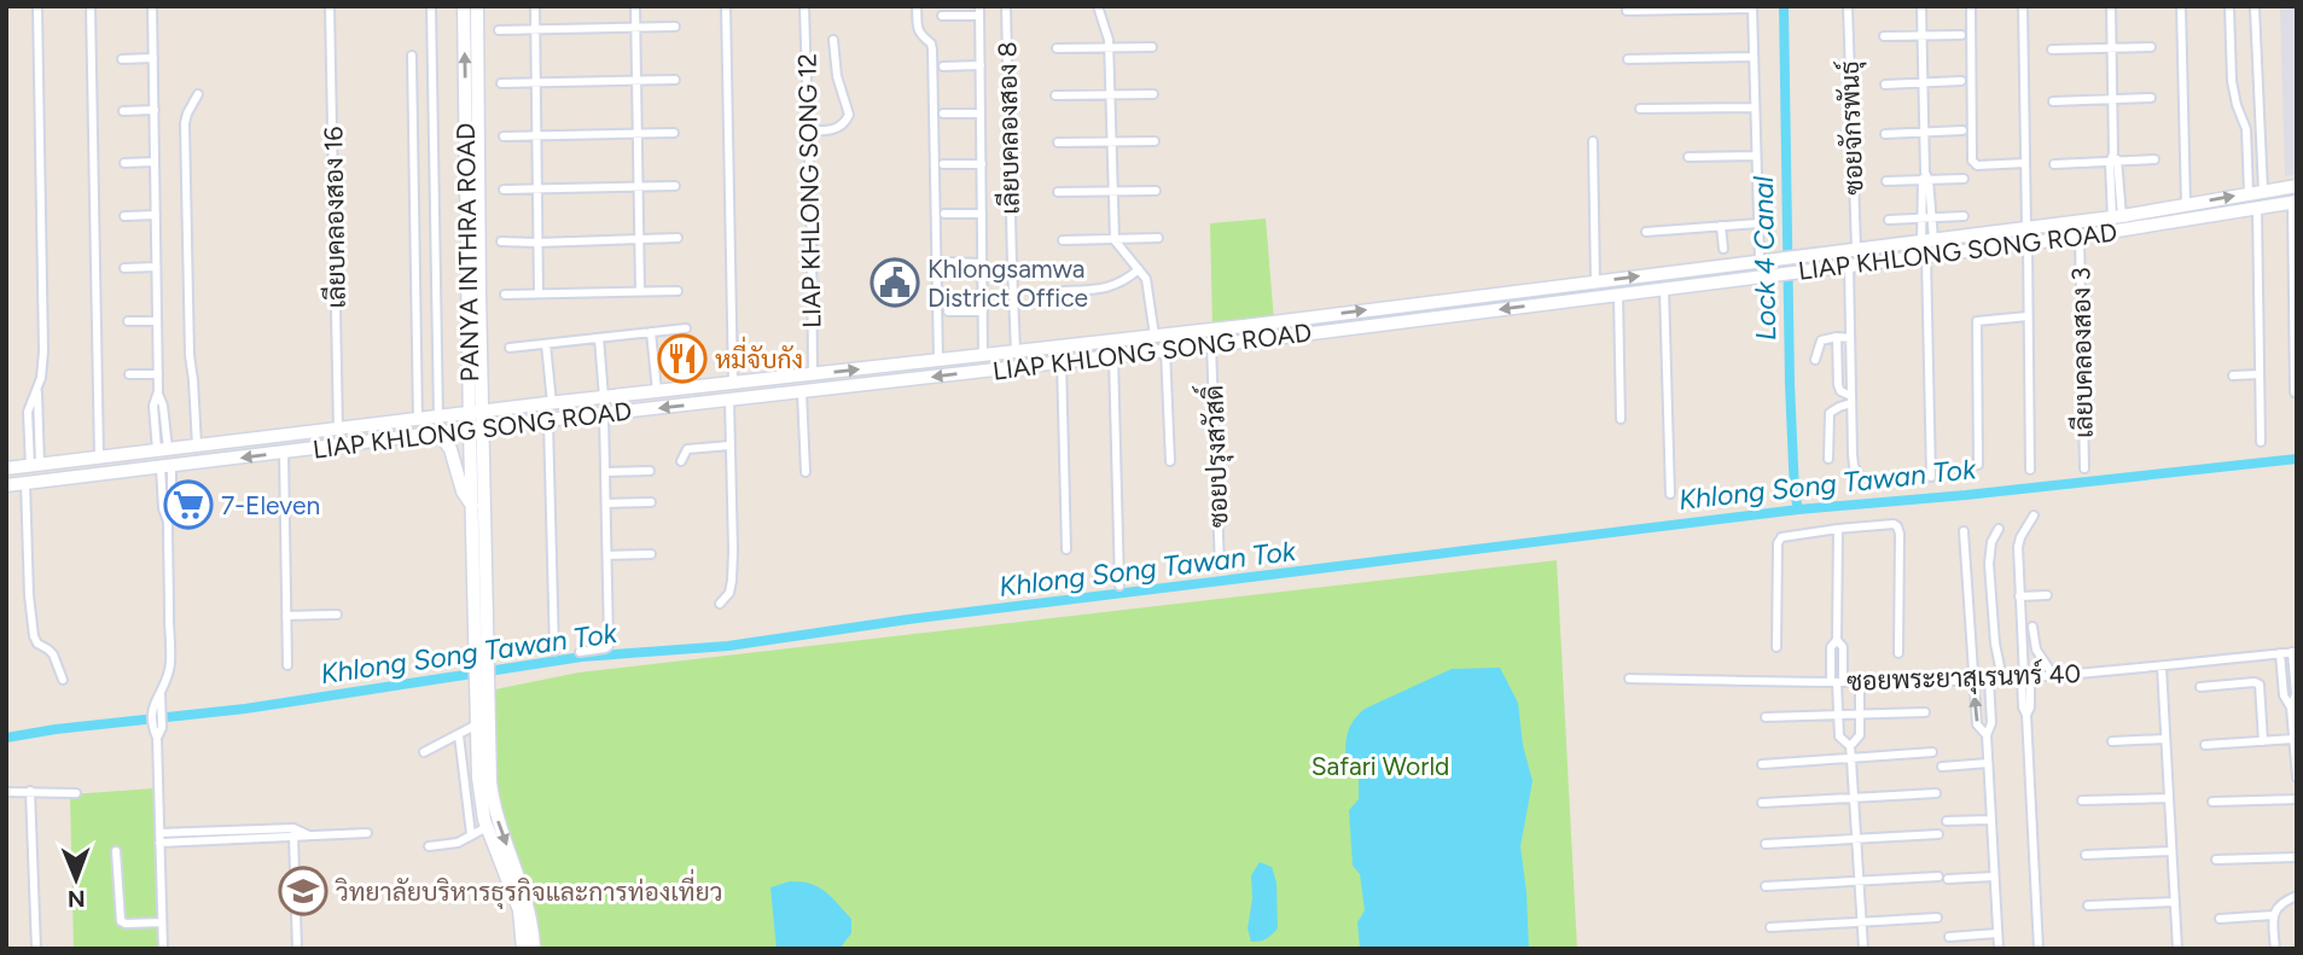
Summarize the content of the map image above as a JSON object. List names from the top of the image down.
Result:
{
  "streets": {
    "main road": ["LIAP KHLONG SONG ROAD", "PANYA INTHRA ROAD"],
    "street": [
      "เลียบคลองสอง 8",
      "ซอยจักรพันธุ์",
      "LIAP KHLONG SONG 12",
      "เลียบคลองสอง 16",
      "เลียบคลองสอง 3",
      "ซอยปรุงสวัสดิ์",
      "ซอยพระยาสุเรนทร์ 40"
    ]
  },
  "crossings": [
    ["เลียบคลองสอง 8", "LIAP KHLONG SONG ROAD"],
    ["ซอยจักรพันธุ์", "LIAP KHLONG SONG ROAD"],
    ["LIAP KHLONG SONG 12", "LIAP KHLONG SONG ROAD"],
    ["เลียบคลองสอง 16", "LIAP KHLONG SONG ROAD"],
    ["LIAP KHLONG SONG ROAD", "PANYA INTHRA ROAD"],
    ["LIAP KHLONG SONG ROAD", "เลียบคลองสอง 3"],
    ["LIAP KHLONG SONG ROAD", "ซอยปรุงสวัสดิ์"]
  ],
  "water": ["Lock 4 Canal", "Khlong Song Tawan Tok"],
  "parks": ["Safari World"],
  "places": {
    "public building": ["Khlongsamwa District Office"],
    "restaurant": ["หมี่จับกัง"],
    "supermarket": ["7-Eleven"],
    "school or university": ["วิทยาลัยบริหารธุรกิจและการท่องเที่ยว"]
  },
  "north": "bottom"
}
